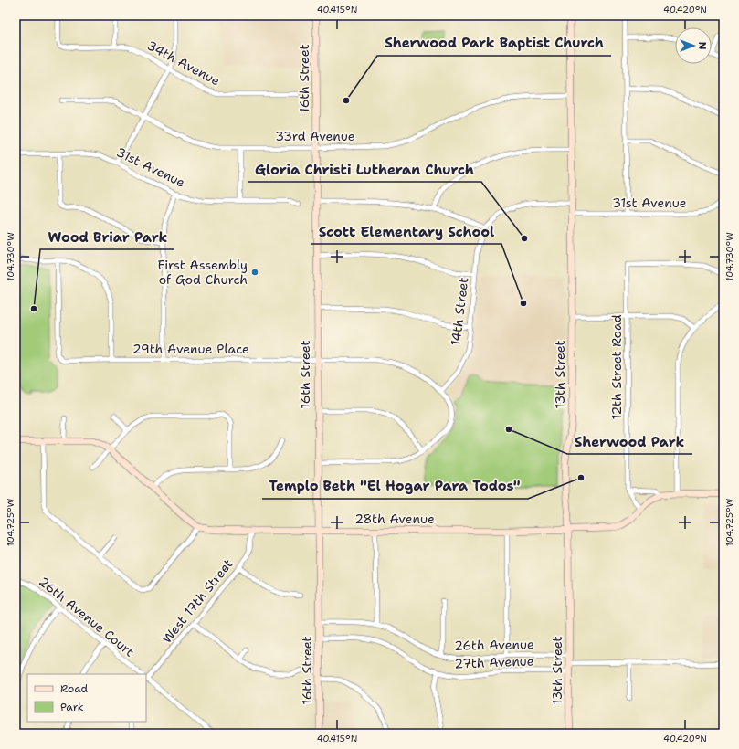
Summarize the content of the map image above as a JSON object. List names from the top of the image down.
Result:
{
  "streets": {
    "street": [
      "34th Avenue",
      "16th Street",
      "33rd Avenue",
      "31st Avenue",
      "14th Street",
      "29th Avenue Place",
      "12th Street Road",
      "13th Street",
      "28th Avenue",
      "West 17th Street",
      "26th Avenue Court",
      "26th Avenue",
      "27th Avenue"
    ]
  },
  "crossings": [
    ["16th Street", "33rd Avenue"],
    ["16th Street", "29th Avenue Place"],
    ["16th Street", "28th Avenue"],
    ["16th Street", "26th Avenue"],
    ["16th Street", "27th Avenue"],
    ["33rd Avenue", "13th Street"],
    ["31st Avenue", "13th Street"],
    ["14th Street", "29th Avenue Place"],
    ["13th Street", "28th Avenue"],
    ["13th Street", "26th Avenue"],
    ["13th Street", "27th Avenue"],
    ["28th Avenue", "West 17th Street"]
  ],
  "places": [
    "Sherwood Park Baptist Church",
    "Gloria Christi Lutheran Church",
    "First Assembly of God Church",
    "Scott Elementary School",
    "Wood Briar Park",
    "Sherwood Park",
    "Templo Beth \"El Hogar Para Todos\""
  ],
  "legend": ["Road", "Park"],
  "north": "right",
  "coordinates": [
    "40.415°N",
    "40.420°N",
    "104.730°W",
    "104.725°W"
  ]
}
